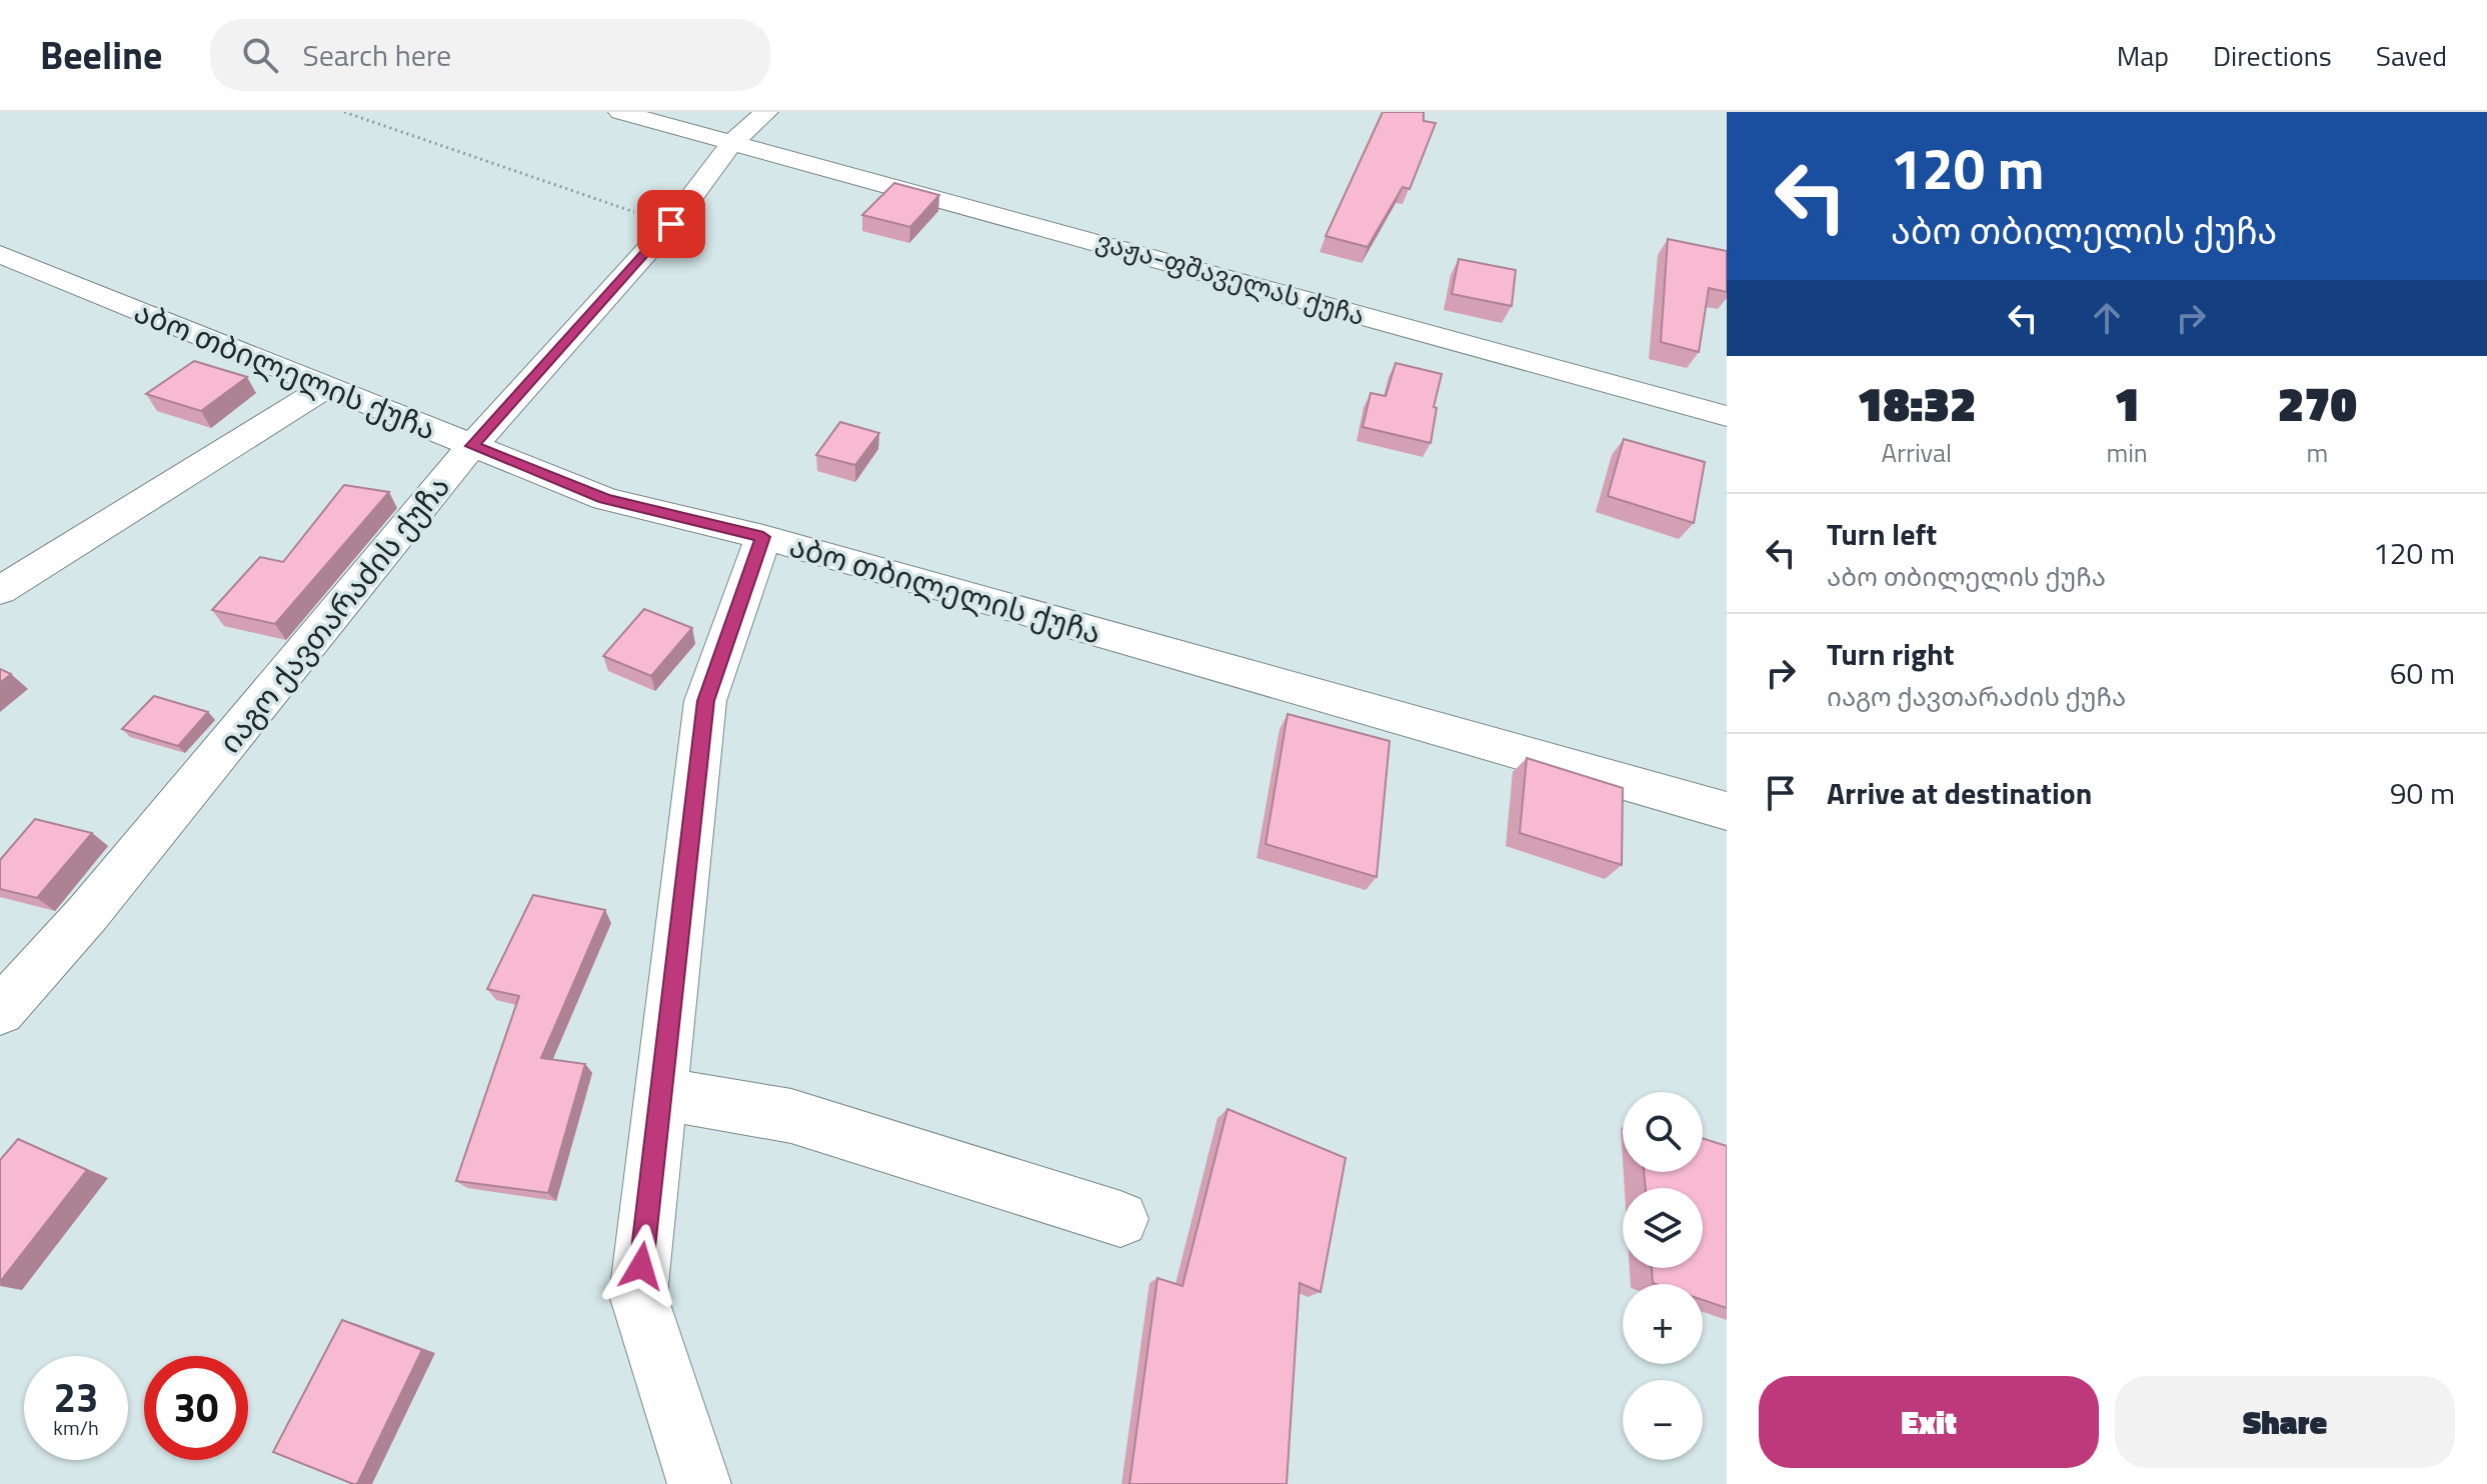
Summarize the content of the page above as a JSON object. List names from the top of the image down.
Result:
{
  "streets": {
    "street": ["ვაჟა-ფშაველას ქუჩა", "აბო თბილელის ქუჩა", "იაგო ქავთარაძის ქუჩა"]
  },
  "crossings": [
    ["ვაჟა-ფშაველას ქუჩა", "იაგო ქავთარაძის ქუჩა"],
    ["აბო თბილელის ქუჩა", "იაგო ქავთარაძის ქუჩა"]
  ],
  "page": {
    "header": "Beeline",
    "search": "Search here",
    "nav": ["Map", "Directions", "Saved"],
    "turn": ["120 m", "აბო თბილელის ქუჩა"],
    "eta": [
      "18:32",
      "Arrival",
      "1",
      "min",
      "270",
      "m"
    ],
    "list": [
      {
        "name": "Turn left",
        "note": "აბო თბილელის ქუჩა",
        "value": "120 m"
      },
      {
        "name": "Turn right",
        "note": "იაგო ქავთარაძის ქუჩა",
        "value": "60 m"
      },
      {
        "name": "Arrive at destination",
        "value": "90 m"
      }
    ],
    "map_buttons": ["+", "−"],
    "speed": "23 km/h",
    "limit": "30",
    "buttons": ["Exit", "Share"]
  }
}
